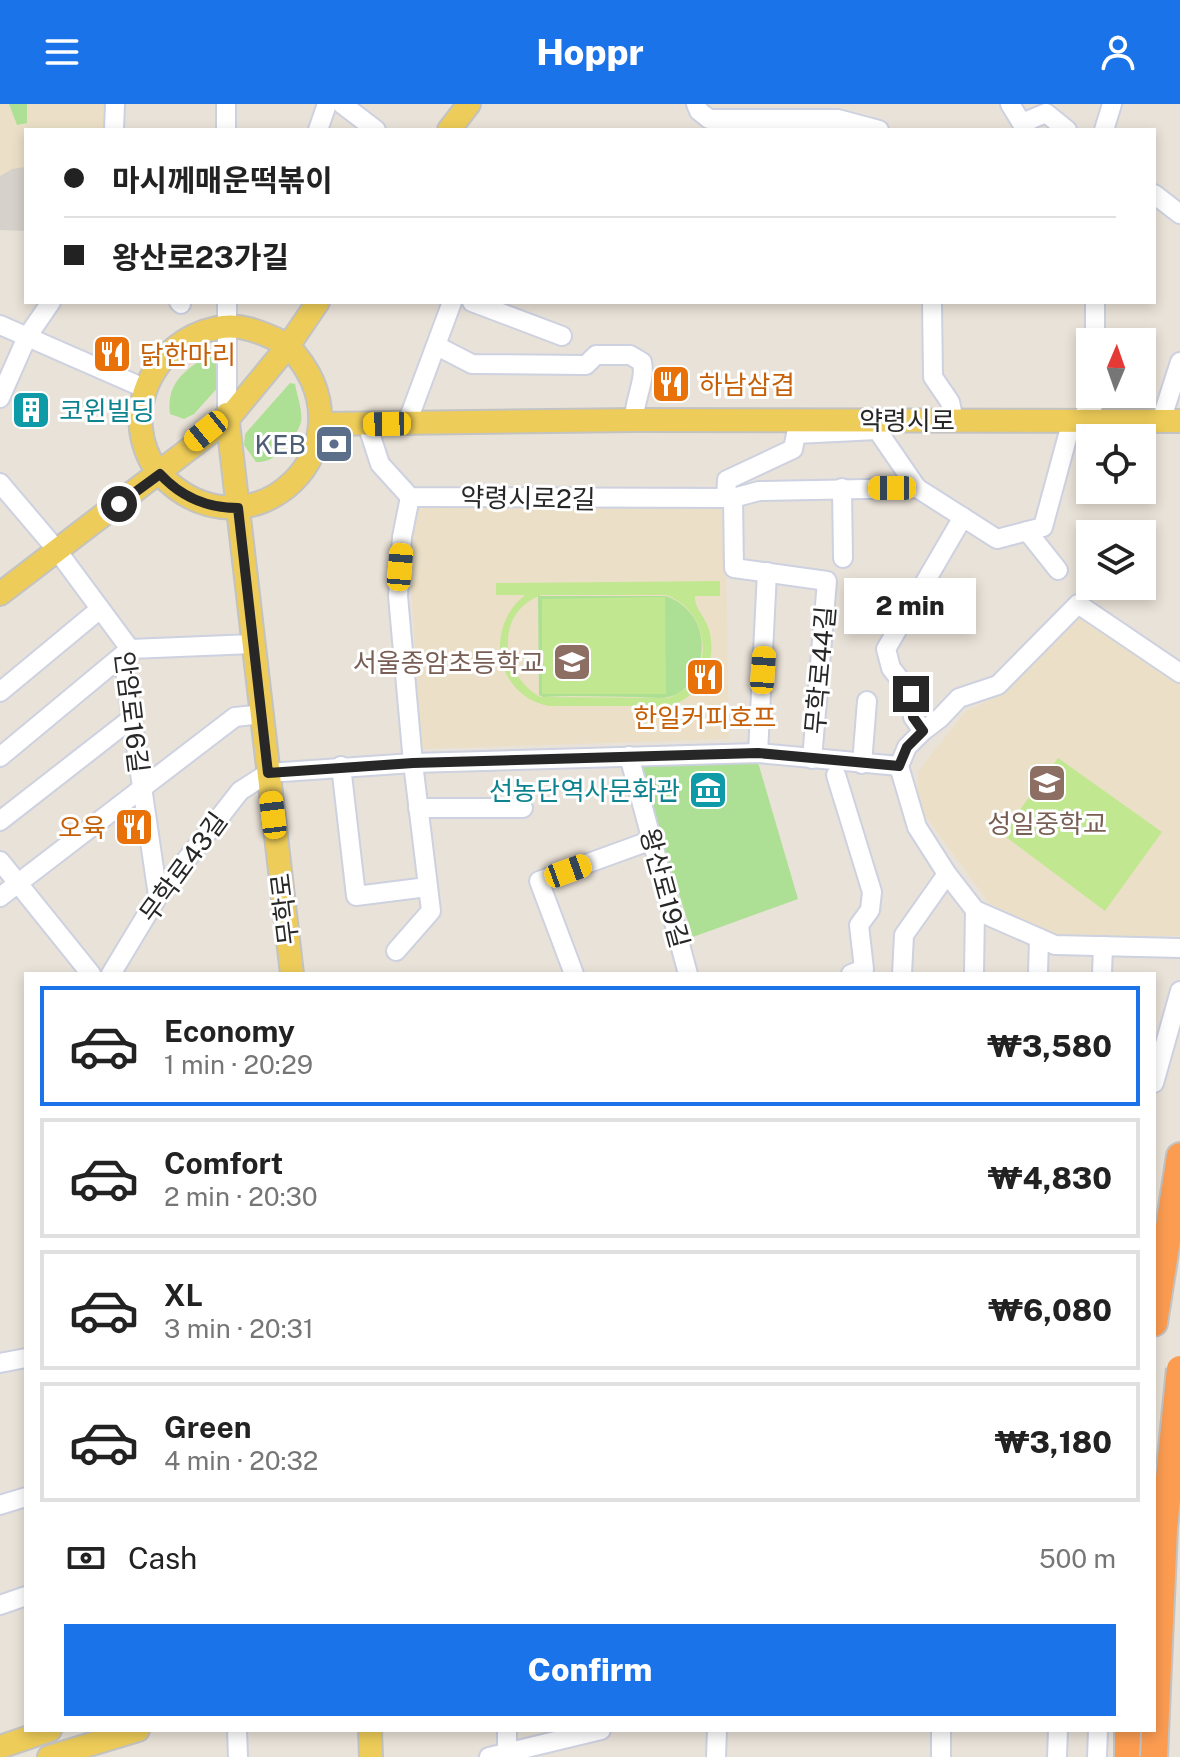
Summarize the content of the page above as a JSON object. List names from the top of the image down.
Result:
{
  "streets": {
    "main road": ["약령시로", "무학로"],
    "street": [
      "약령시로2길",
      "무학로44길",
      "안암로16길",
      "무학로43길",
      "왕산로19길"
    ]
  },
  "crossings": [
    ["약령시로", "약령시로2길"],
    ["무학로44길", "무학로43길"],
    ["무학로44길", "왕산로19길"],
    ["무학로44길", "무학로"],
    ["안암로16길", "무학로43길"],
    ["무학로43길", "무학로"]
  ],
  "places": {
    "restaurant": [
      "닭한마리",
      "하남삼겹",
      "한일커피호프",
      "오육"
    ],
    "building": ["코윈빌딩"],
    "bank": ["KEB"],
    "school or university": ["서울종암초등학교", "성일중학교"],
    "museum": ["선농단역사문화관"]
  },
  "north": "top",
  "page": {
    "header": "Hoppr",
    "banner": ["마시께매운떡볶이", "왕산로23가길"],
    "bubble": "2 min",
    "list": [
      {
        "name": "Economy",
        "note": "1 min · 20:29",
        "value": "₩3,580"
      },
      {
        "name": "Comfort",
        "note": "2 min · 20:30",
        "value": "₩4,830"
      },
      {
        "name": "XL",
        "note": "3 min · 20:31",
        "value": "₩6,080"
      },
      {
        "name": "Green",
        "note": "4 min · 20:32",
        "value": "₩3,180"
      }
    ],
    "pay": ["Cash", "500 m"],
    "buttons": "Confirm"
  }
}
